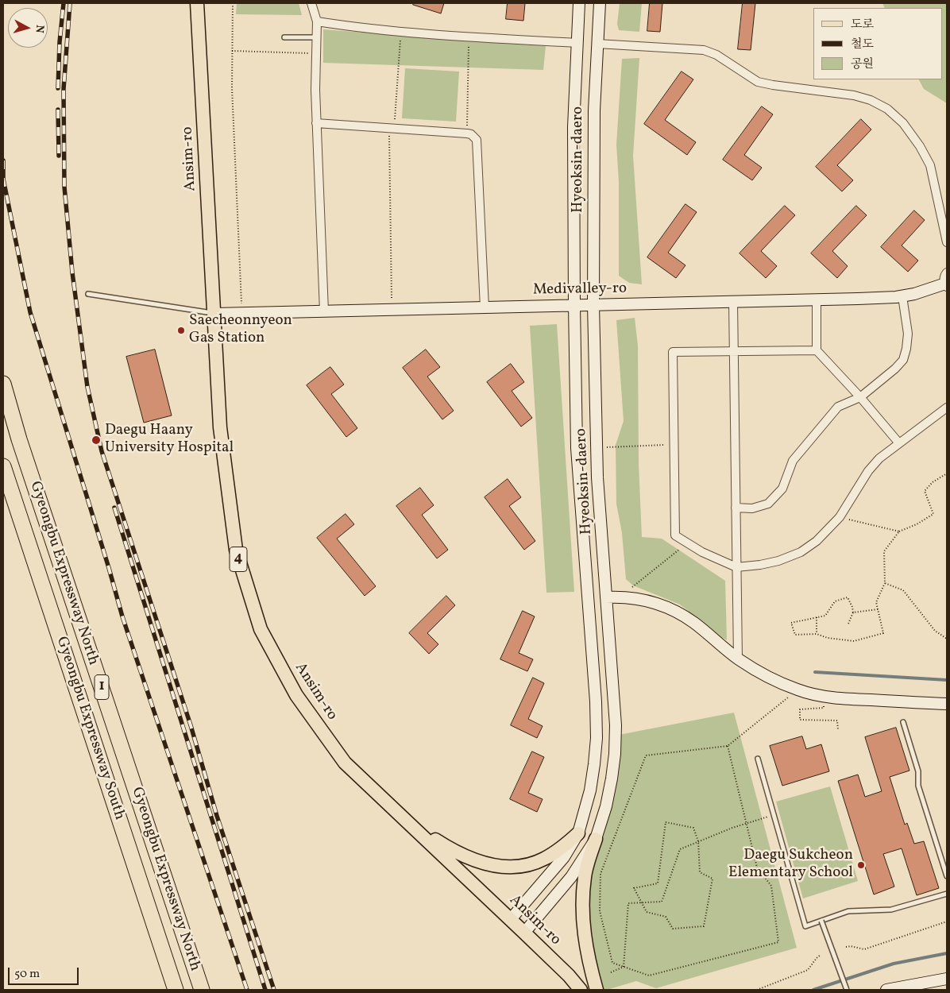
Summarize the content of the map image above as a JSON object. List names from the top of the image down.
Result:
{
  "streets": {
    "highway": ["Gyeongbu Expressway North", "1", "Gyeongbu Expressway South"],
    "main road": [
      "Ansim-ro",
      "Hyeoksin-daero",
      "Medivalley-ro",
      "4"
    ]
  },
  "crossings": [
    ["Ansim-ro", "Hyeoksin-daero"],
    ["Ansim-ro", "Medivalley-ro"],
    ["Hyeoksin-daero", "Medivalley-ro"]
  ],
  "places": ["Saecheonnyeon Gas Station", "Daegu Haany University Hospital", "Daegu Sukcheon Elementary School"],
  "legend": ["도로", "철도", "공원"],
  "scale_bar": "50 m",
  "north": "right"
}
